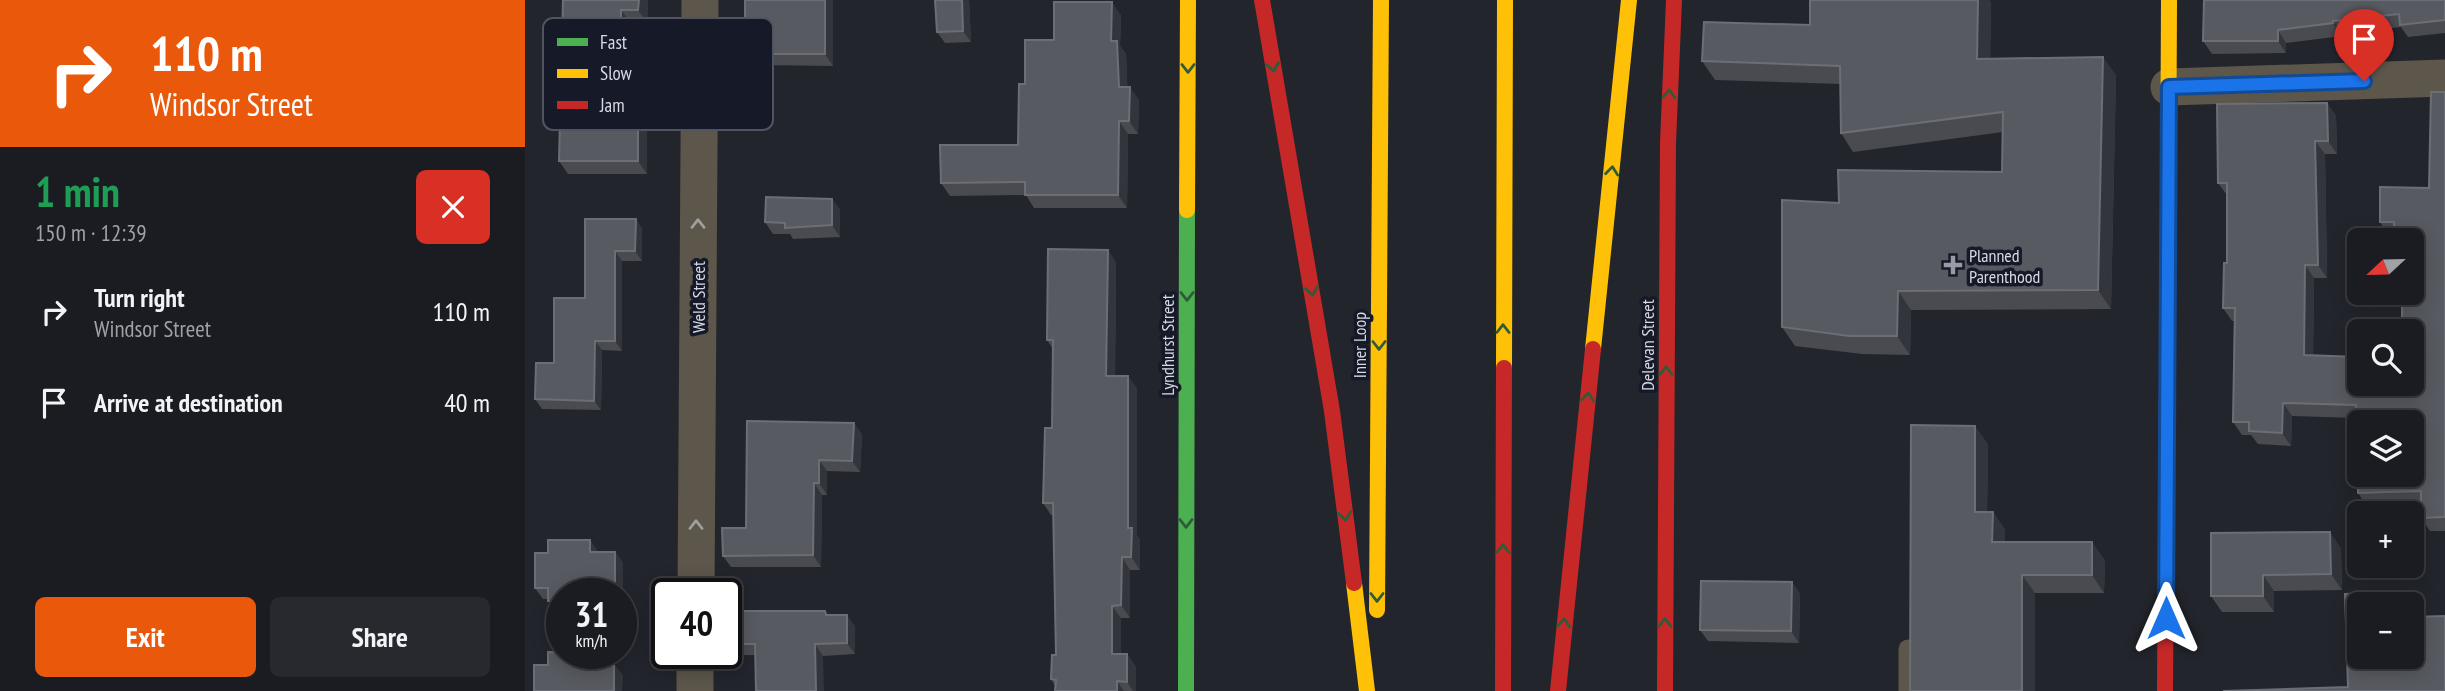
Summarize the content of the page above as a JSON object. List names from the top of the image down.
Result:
{
  "streets": {
    "main road": ["Lyndhurst Street", "Inner Loop", "Delevan Street"],
    "street": ["Weld Street"]
  },
  "one_way": ["Weld Street"],
  "places": {
    "health": ["Planned Parenthood"]
  },
  "legend": ["Fast", "Slow", "Jam"],
  "north": "left",
  "page": {
    "turn": ["110 m", "Windsor Street"],
    "heading": ["1 min", "150 m · 12:39"],
    "map_buttons": ["+", "−"],
    "list": [
      {
        "name": "Turn right",
        "note": "Windsor Street",
        "value": "110 m"
      },
      {
        "name": "Arrive at destination",
        "value": "40 m"
      }
    ],
    "speed": "31 km/h",
    "limit": "40",
    "buttons": ["Exit", "Share"]
  }
}
